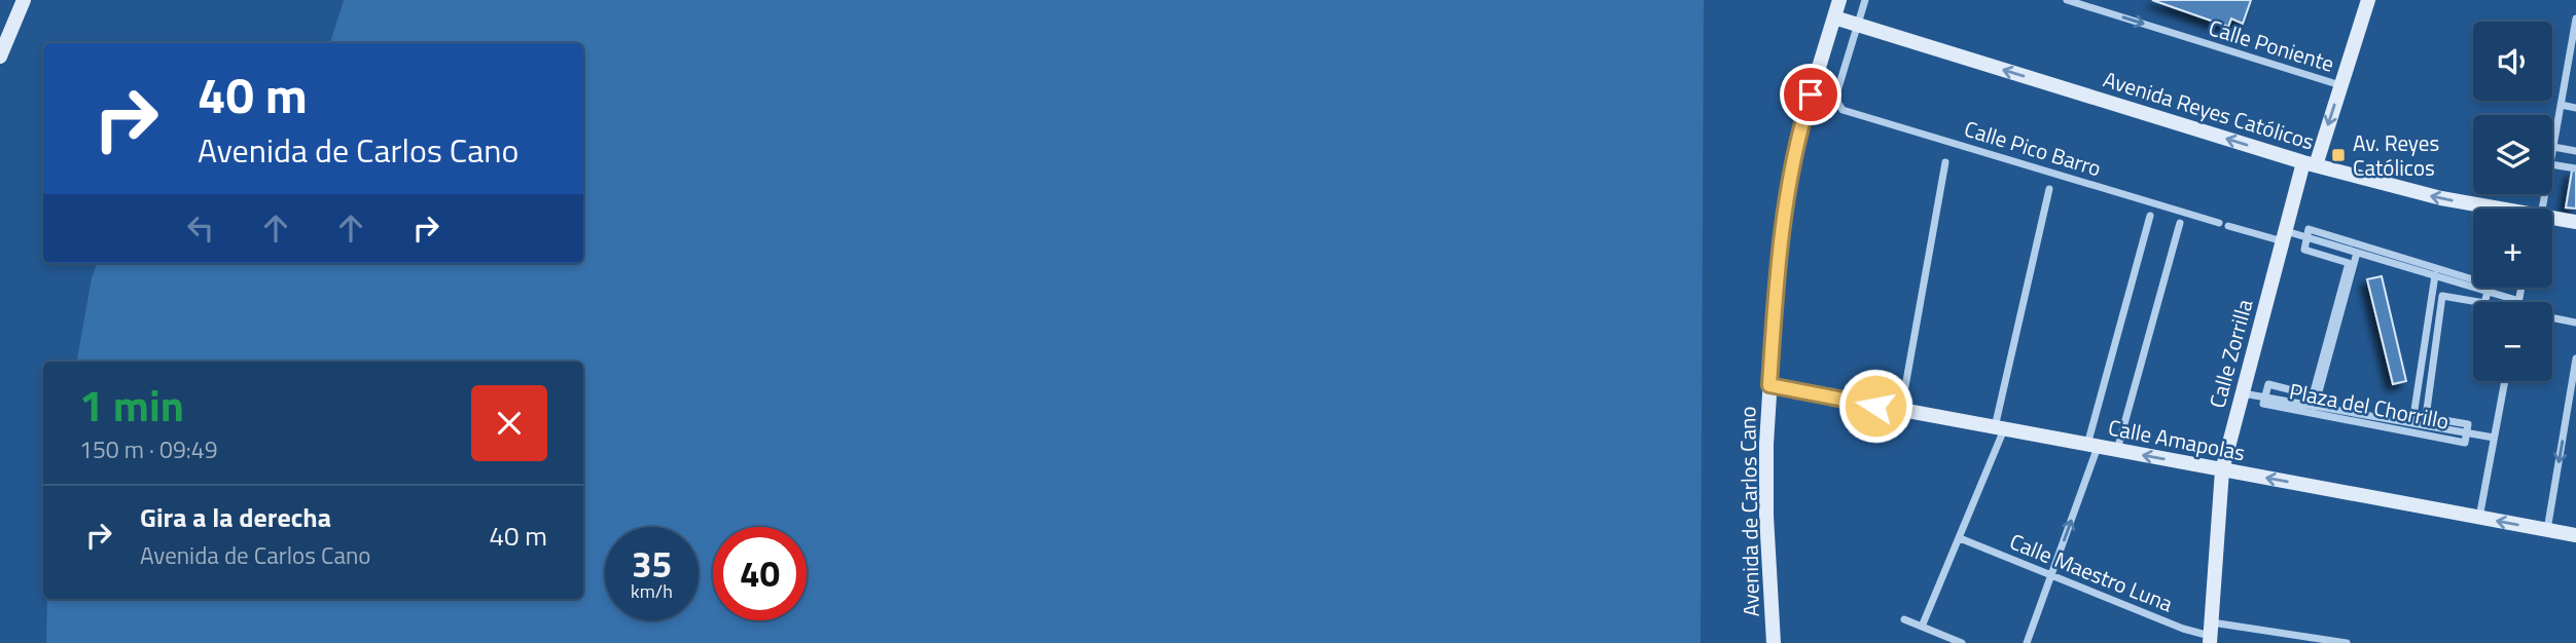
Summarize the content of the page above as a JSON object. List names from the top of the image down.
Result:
{
  "streets": {
    "street": [
      "Calle Poniente",
      "Avenida Reyes Católicos",
      "Calle Pico Barro",
      "Calle Zorrilla",
      "Plaza del Chorrillo",
      "Calle Amapolas",
      "Avenida de Carlos Cano",
      "Calle Maestro Luna"
    ]
  },
  "crossings": [
    ["Calle Poniente", "Calle Zorrilla"],
    ["Avenida Reyes Católicos", "Calle Pico Barro"],
    ["Avenida Reyes Católicos", "Calle Zorrilla"],
    ["Avenida Reyes Católicos", "Avenida de Carlos Cano"],
    ["Calle Zorrilla", "Plaza del Chorrillo"],
    ["Calle Zorrilla", "Calle Amapolas"],
    ["Calle Zorrilla", "Calle Maestro Luna"],
    ["Calle Amapolas", "Avenida de Carlos Cano"]
  ],
  "one_way": ["Calle Poniente", "Avenida Reyes Católicos", "Calle Amapolas"],
  "places": {
    "transit": ["Av. Reyes Católicos"]
  },
  "page": {
    "map_buttons": ["+", "−"],
    "turn": ["40 m", "Avenida de Carlos Cano"],
    "heading": ["1 min", "150 m · 09:49"],
    "list": [
      {
        "name": "Gira a la derecha",
        "note": "Avenida de Carlos Cano",
        "value": "40 m"
      }
    ],
    "speed": "35 km/h",
    "limit": "40"
  }
}
